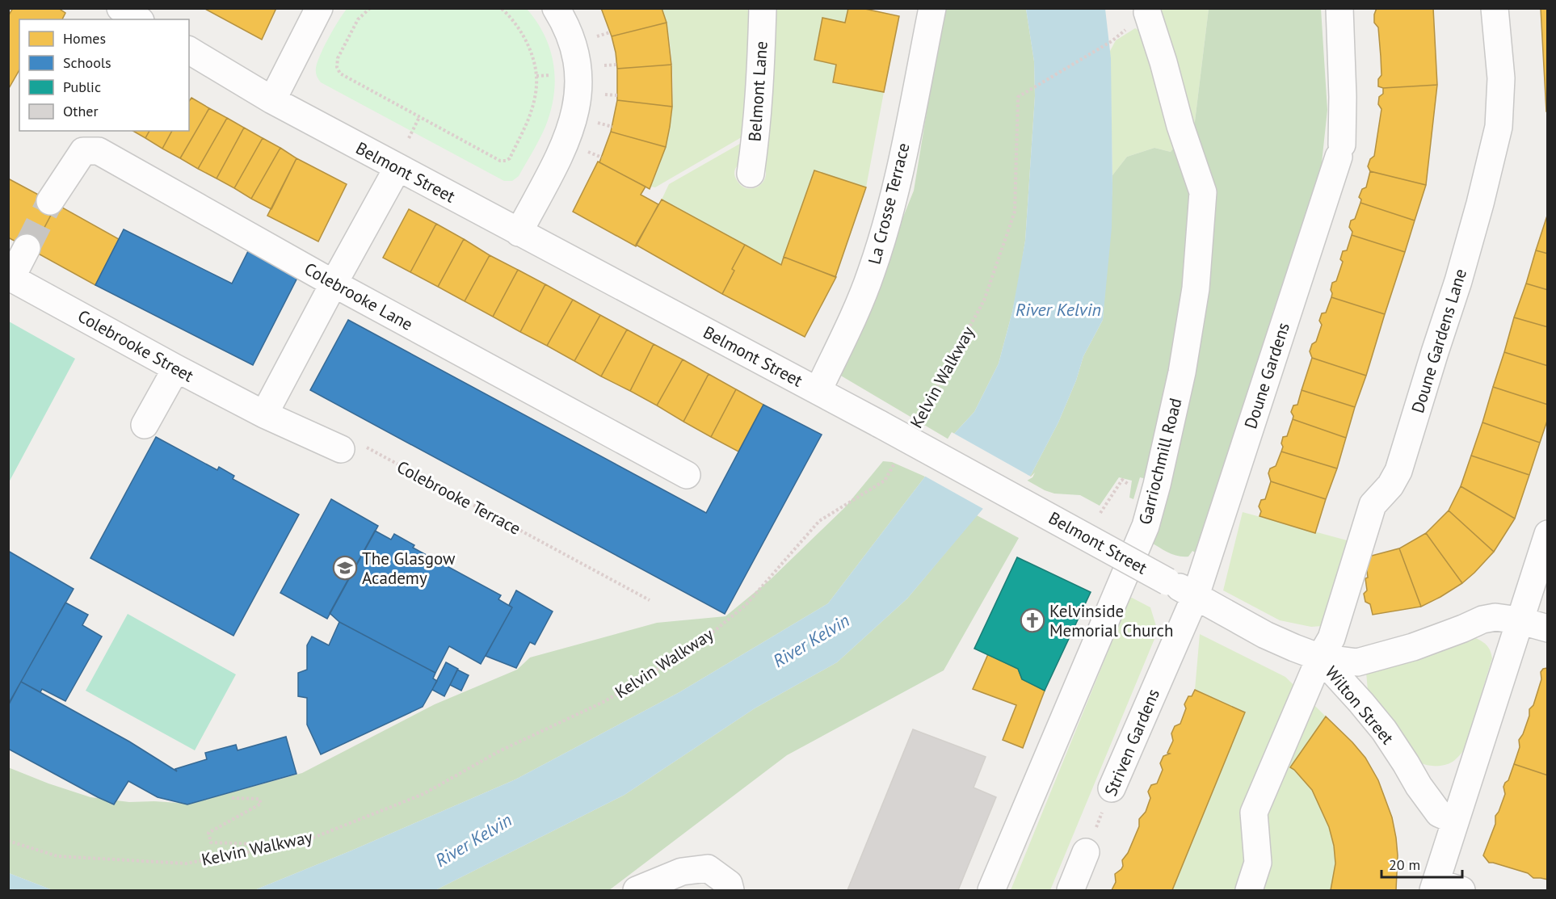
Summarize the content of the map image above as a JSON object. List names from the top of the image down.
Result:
{
  "streets": {
    "street": [
      "Belmont Lane",
      "Belmont Street",
      "La Crosse Terrace",
      "Colebrooke Lane",
      "Doune Gardens Lane",
      "Colebrooke Street",
      "Doune Gardens",
      "Garriochmill Road",
      "Wilton Street",
      "Striven Gardens"
    ],
    "path": ["Kelvin Walkway", "Colebrooke Terrace"]
  },
  "crossings": [
    ["Belmont Street", "La Crosse Terrace"],
    ["Belmont Street", "Doune Gardens Lane"],
    ["Belmont Street", "Doune Gardens"],
    ["Belmont Street", "Wilton Street"],
    ["Belmont Street", "Striven Gardens"],
    ["Doune Gardens Lane", "Wilton Street"],
    ["Doune Gardens", "Striven Gardens"]
  ],
  "water": ["River Kelvin"],
  "places": {
    "school or university": ["The Glasgow Academy"],
    "church": ["Kelvinside Memorial Church"]
  },
  "legend": [
    "Homes",
    "Schools",
    "Public",
    "Other"
  ],
  "scale_bar": "20 m"
}
